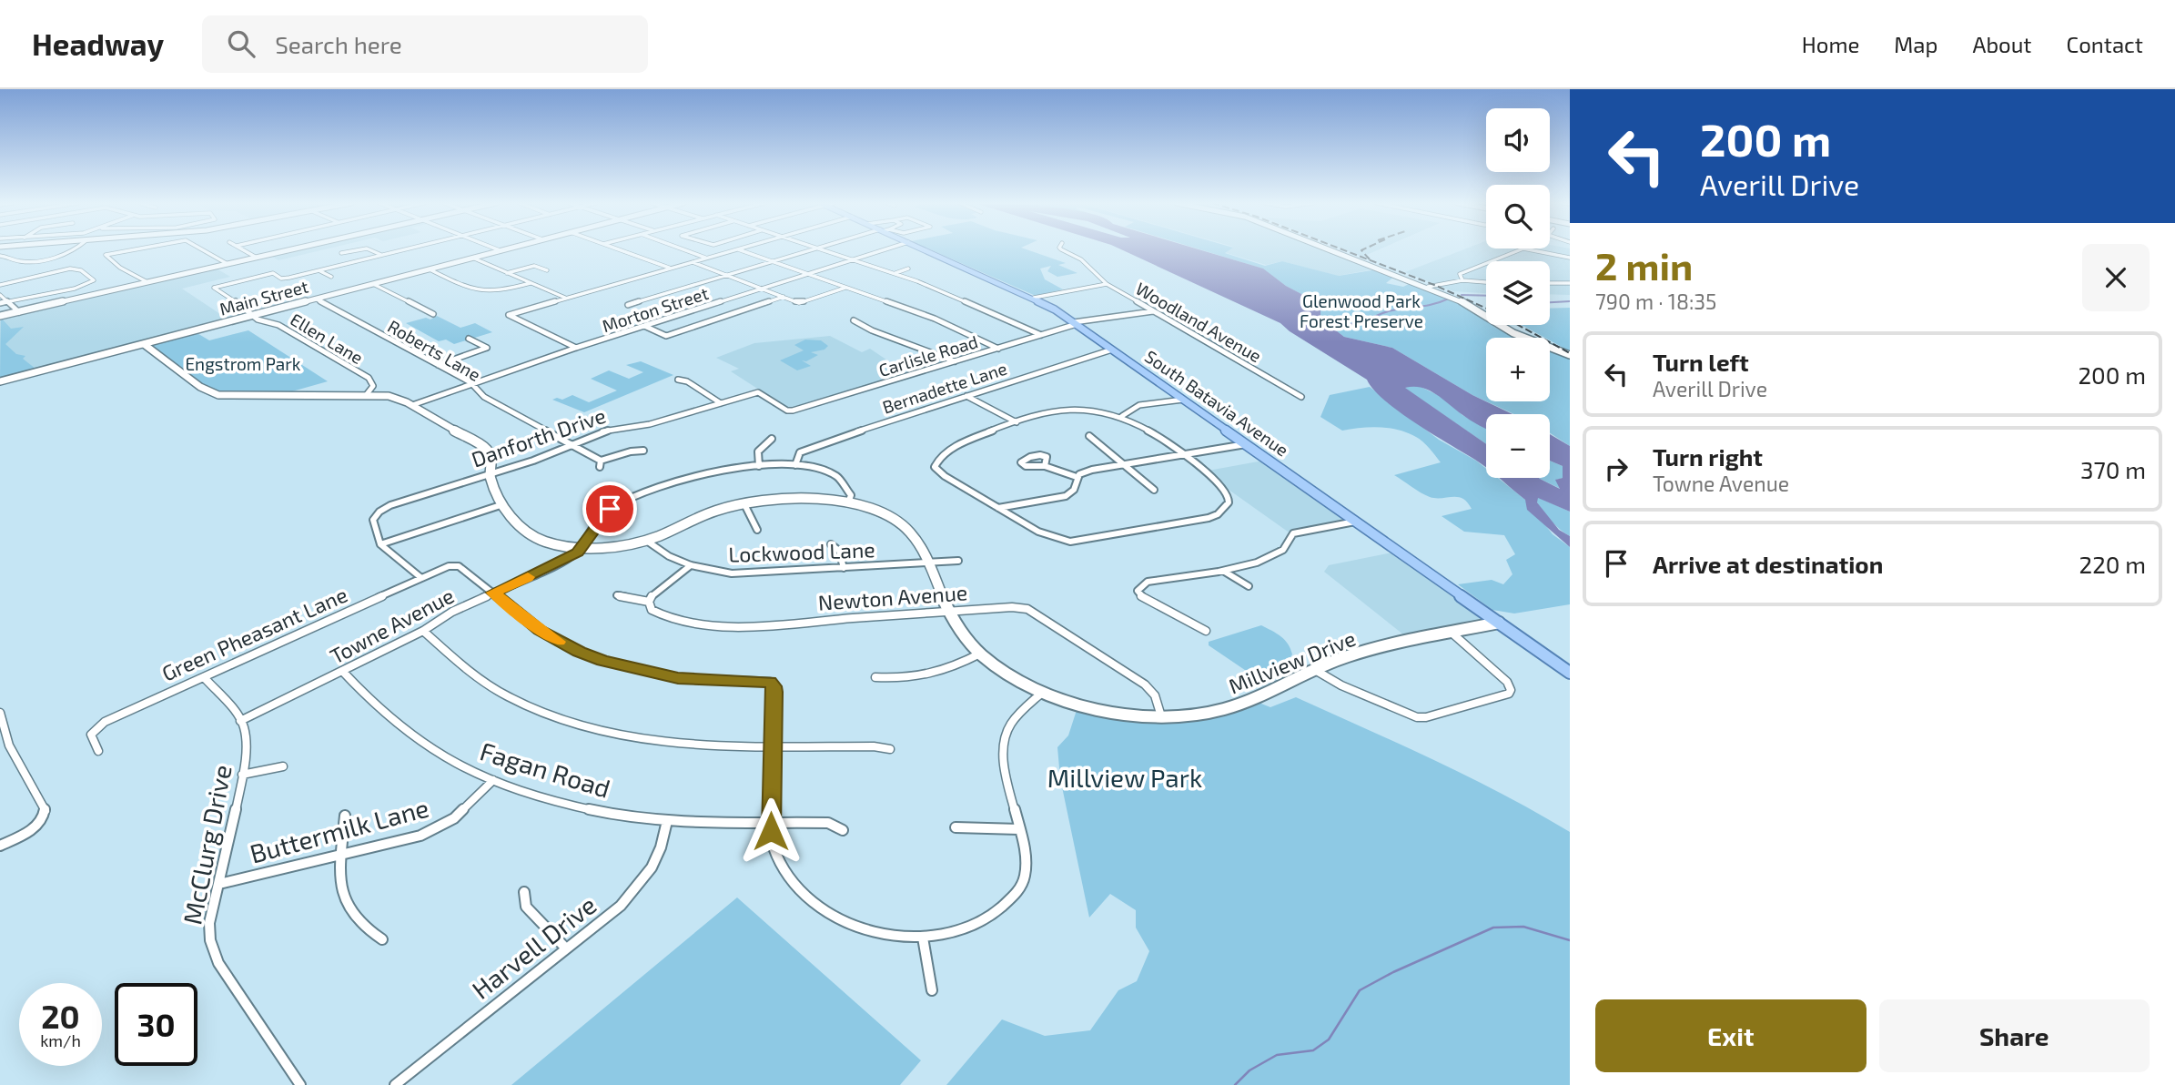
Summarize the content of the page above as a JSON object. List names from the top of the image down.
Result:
{
  "streets": {
    "main road": ["Main Street", "South Batavia Avenue", "Millview Drive"],
    "street": [
      "Morton Street",
      "Woodland Avenue",
      "Ellen Lane",
      "Roberts Lane",
      "Carlisle Road",
      "Bernadette Lane",
      "Danforth Drive",
      "Lockwood Lane",
      "Newton Avenue",
      "Towne Avenue",
      "Green Pheasant Lane",
      "Fagan Road",
      "Buttermilk Lane",
      "McClurg Drive",
      "Harvell Drive"
    ]
  },
  "crossings": [
    ["Main Street", "Ellen Lane"],
    ["Main Street", "Roberts Lane"],
    ["Main Street", "Millview Drive"],
    ["Morton Street", "Roberts Lane"],
    ["Morton Street", "Millview Drive"],
    ["Woodland Avenue", "Carlisle Road"],
    ["Ellen Lane", "Millview Drive"],
    ["Roberts Lane", "Danforth Drive"],
    ["Carlisle Road", "South Batavia Avenue"],
    ["Carlisle Road", "Danforth Drive"],
    ["Bernadette Lane", "South Batavia Avenue"],
    ["Bernadette Lane", "Towne Avenue"],
    ["South Batavia Avenue", "Millview Drive"],
    ["Danforth Drive", "Millview Drive"],
    ["Lockwood Lane", "Millview Drive"],
    ["Newton Avenue", "Millview Drive"],
    ["Towne Avenue", "Green Pheasant Lane"],
    ["Towne Avenue", "Millview Drive"],
    ["Towne Avenue", "Fagan Road"],
    ["Towne Avenue", "McClurg Drive"],
    ["Fagan Road", "Buttermilk Lane"],
    ["Fagan Road", "Harvell Drive"],
    ["Buttermilk Lane", "McClurg Drive"]
  ],
  "parks": ["Glenwood Park Forest Preserve", "Engstrom Park", "Millview Park"],
  "page": {
    "header": "Headway",
    "search": "Search here",
    "nav": [
      "Home",
      "Map",
      "About",
      "Contact"
    ],
    "turn": ["200 m", "Averill Drive"],
    "map_buttons": ["+", "−"],
    "heading": ["2 min", "790 m · 18:35"],
    "list": [
      {
        "name": "Turn left",
        "note": "Averill Drive",
        "value": "200 m"
      },
      {
        "name": "Turn right",
        "note": "Towne Avenue",
        "value": "370 m"
      },
      {
        "name": "Arrive at destination",
        "value": "220 m"
      }
    ],
    "speed": "20 km/h",
    "limit": "30",
    "buttons": ["Exit", "Share"]
  }
}
